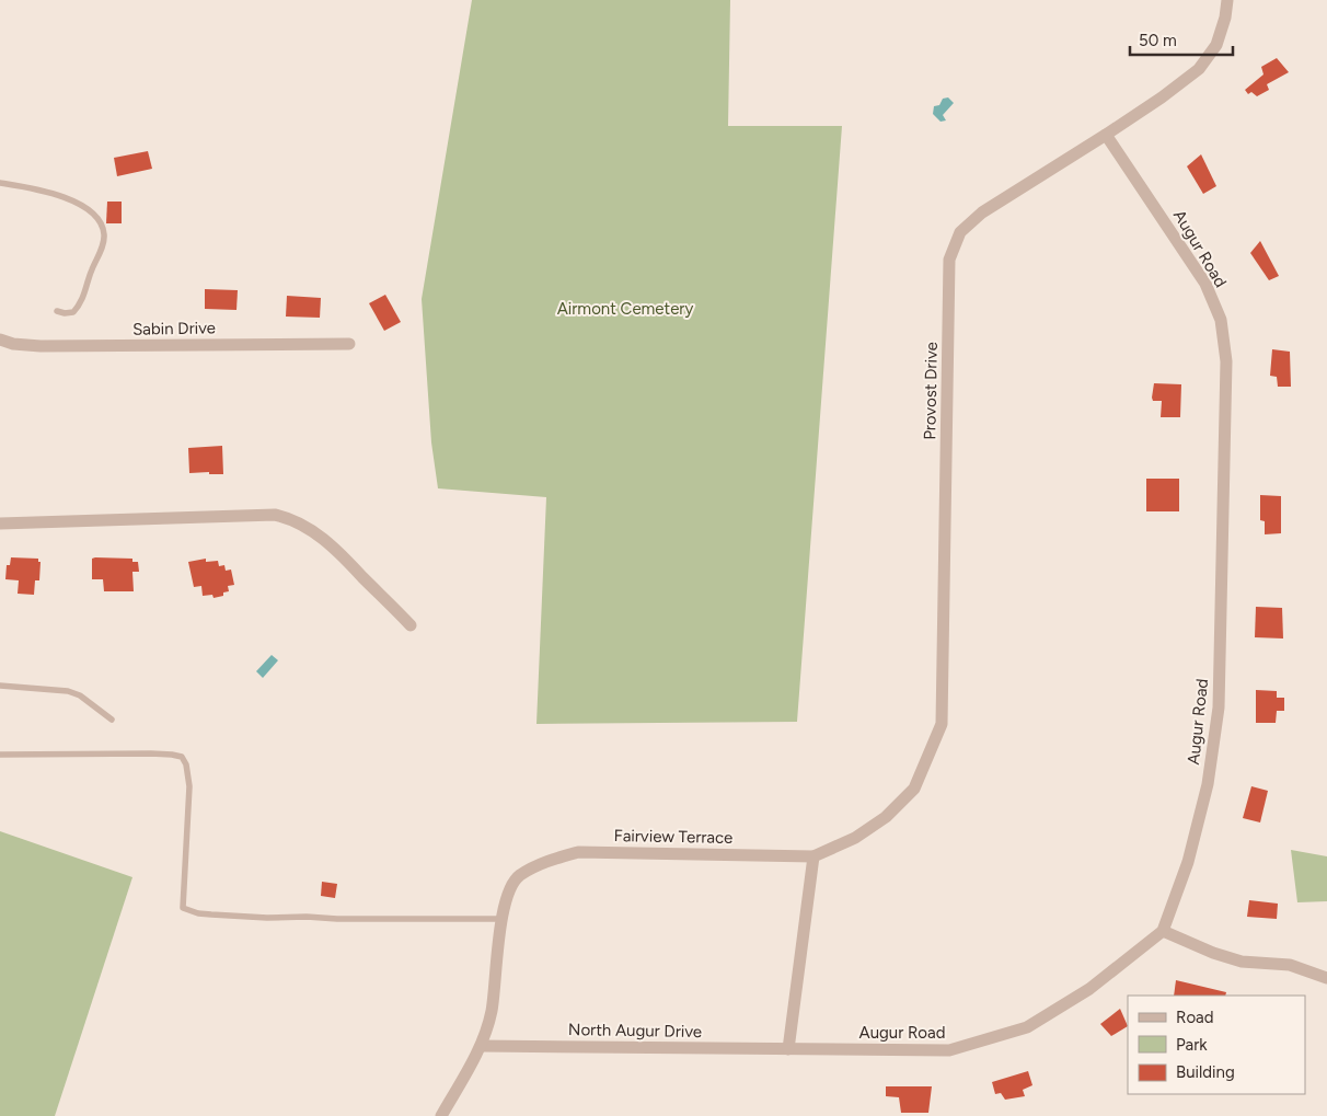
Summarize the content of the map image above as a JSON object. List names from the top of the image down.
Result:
{
  "streets": {
    "street": [
      "Augur Road",
      "Sabin Drive",
      "Provost Drive",
      "Fairview Terrace",
      "North Augur Drive"
    ]
  },
  "crossings": [
    ["Augur Road", "Provost Drive"],
    ["Augur Road", "North Augur Drive"],
    ["Provost Drive", "Fairview Terrace"],
    ["Fairview Terrace", "North Augur Drive"]
  ],
  "parks": ["Airmont Cemetery"],
  "legend": ["Road", "Park", "Building"],
  "scale_bar": "50 m"
}
